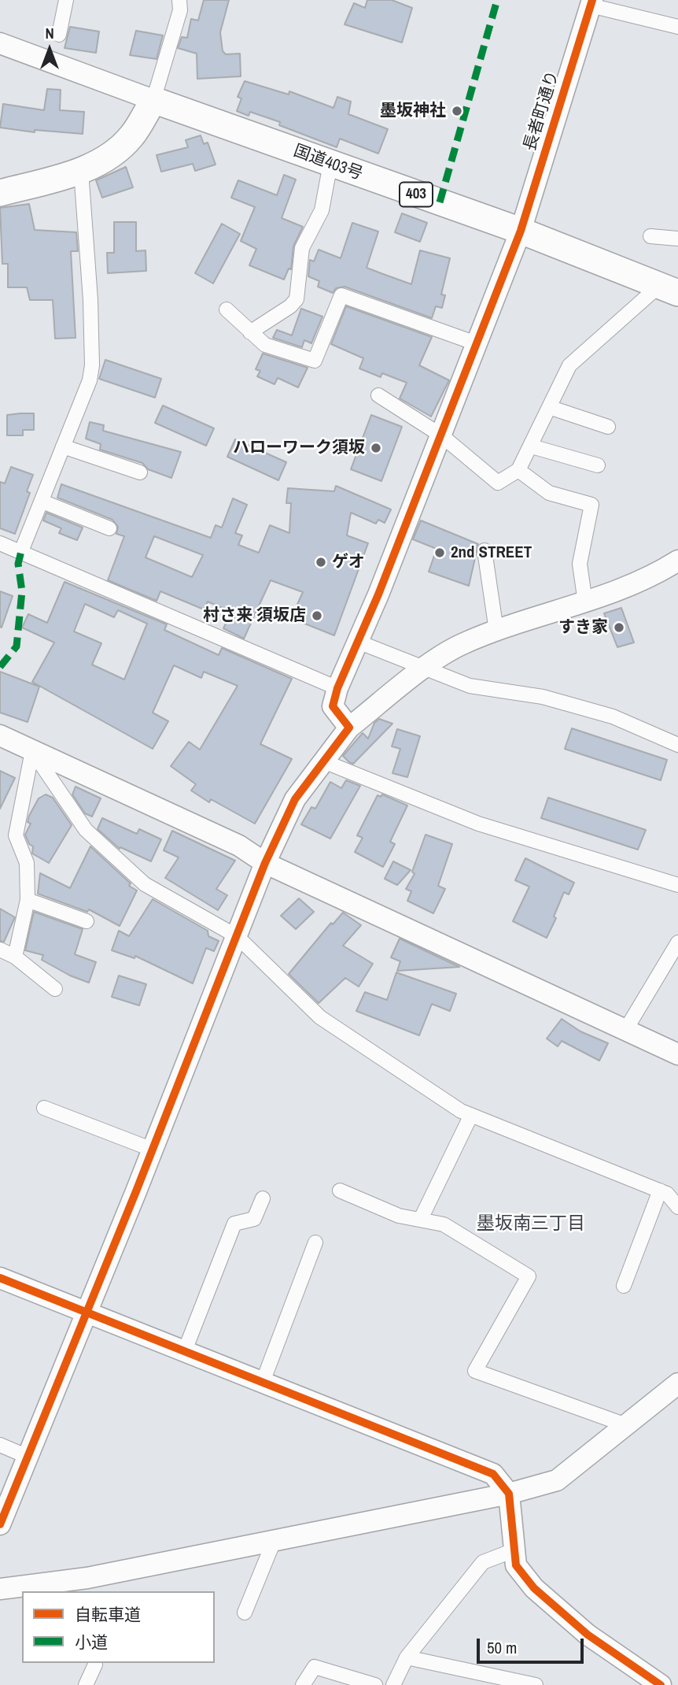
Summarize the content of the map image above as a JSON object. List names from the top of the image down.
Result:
{
  "streets": {
    "highway": ["国道403号", "403"],
    "street": ["長者町通り"]
  },
  "crossings": [
    ["長者町通り", "国道403号"]
  ],
  "districts": ["墨坂南三丁目"],
  "places": [
    "墨坂神社",
    "ハローワーク須坂",
    "2nd STREET",
    "ゲオ",
    "村さ来 須坂店",
    "すき家"
  ],
  "legend": ["自転車道", "小道"],
  "scale_bar": "50 m",
  "north": "top"
}
